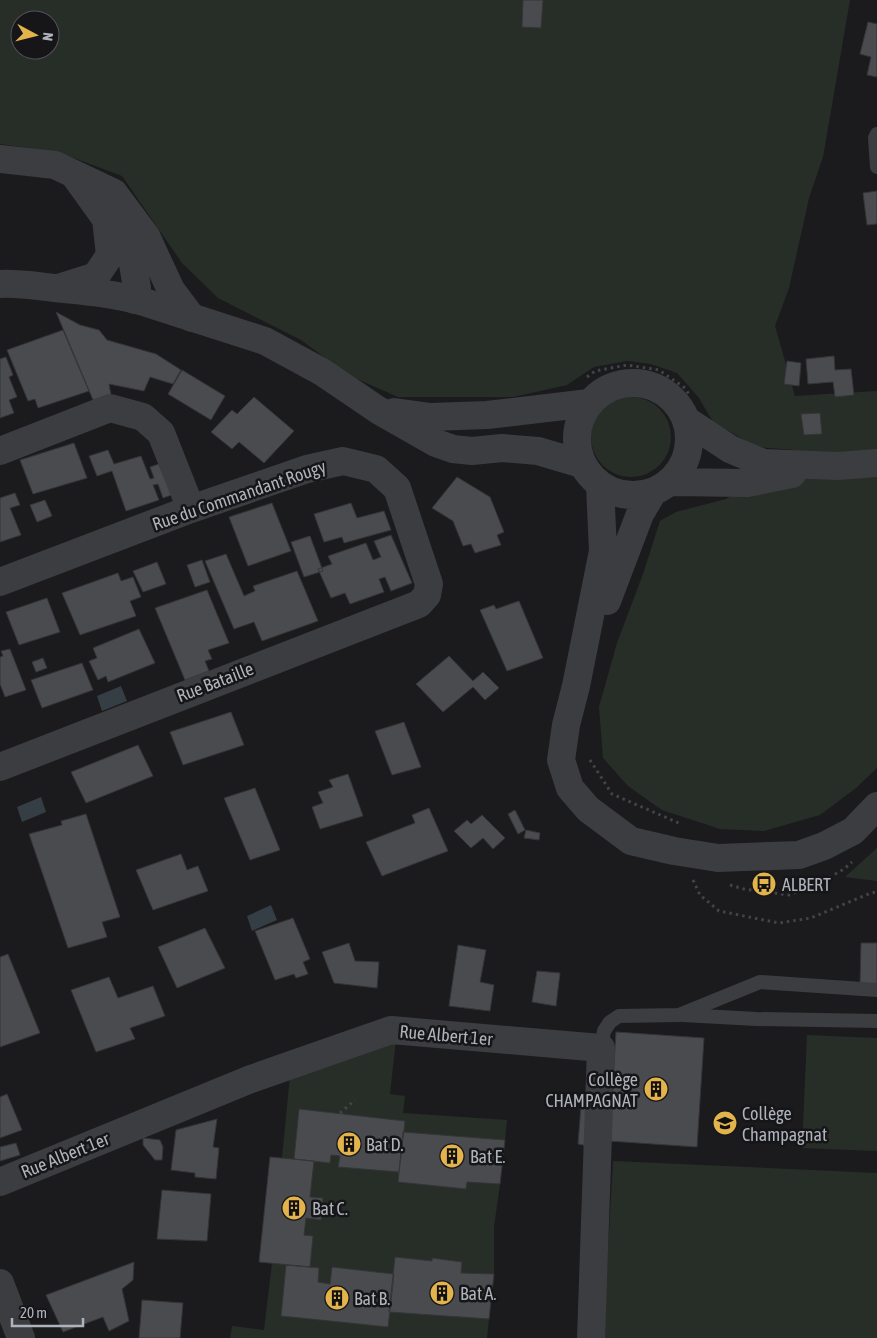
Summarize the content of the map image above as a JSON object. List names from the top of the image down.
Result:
{
  "streets": {
    "street": ["Rue du Commandant Rougy", "Rue Bataille", "Rue Albert 1er"]
  },
  "crossings": [
    ["Rue du Commandant Rougy", "Rue Bataille"]
  ],
  "places": {
    "bus stop": ["ALBERT"],
    "building": [
      "Collège CHAMPAGNAT",
      "Bat D.",
      "Bat E.",
      "Bat C.",
      "Bat A.",
      "Bat B."
    ],
    "school or university": ["Collège Champagnat"]
  },
  "scale_bar": "20 m",
  "north": "right"
}
